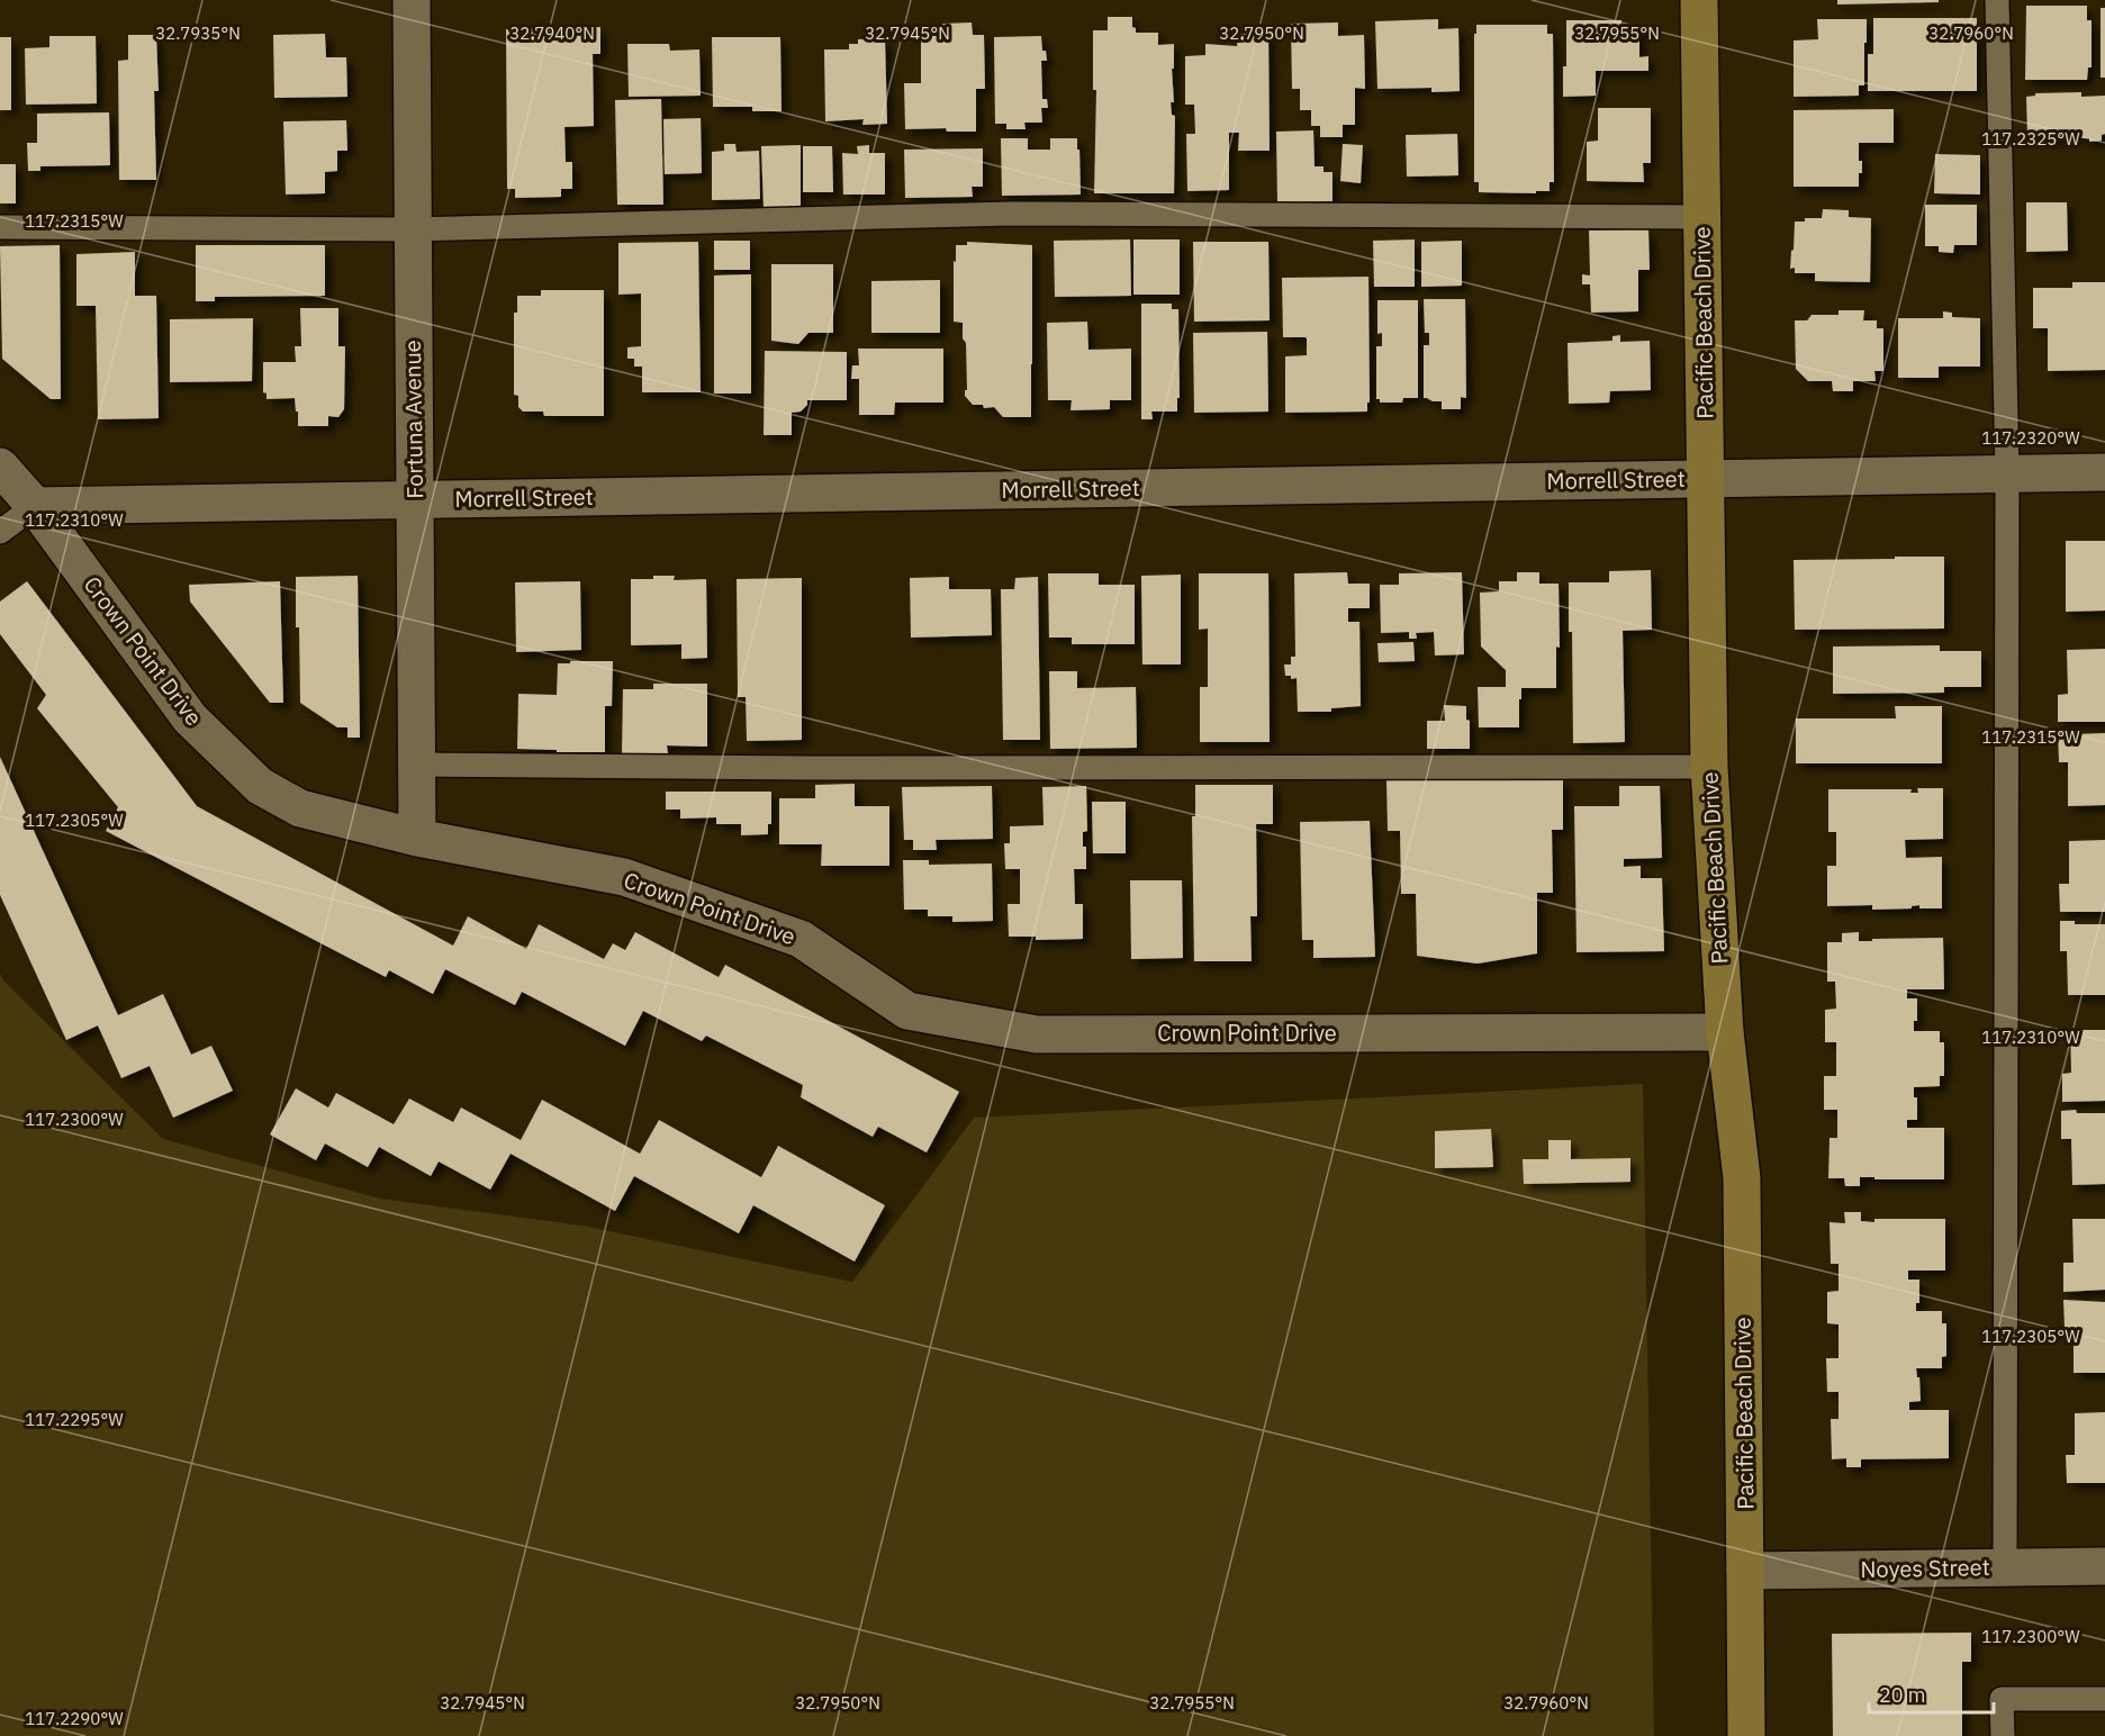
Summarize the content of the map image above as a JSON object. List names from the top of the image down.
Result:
{
  "streets": {
    "street": [
      "Pacific Beach Drive",
      "Fortuna Avenue",
      "Morrell Street",
      "Crown Point Drive",
      "Noyes Street"
    ]
  },
  "crossings": [
    ["Pacific Beach Drive", "Morrell Street"],
    ["Pacific Beach Drive", "Crown Point Drive"],
    ["Pacific Beach Drive", "Noyes Street"],
    ["Fortuna Avenue", "Morrell Street"],
    ["Fortuna Avenue", "Crown Point Drive"],
    ["Morrell Street", "Crown Point Drive"]
  ],
  "scale_bar": "20 m",
  "coordinates": [
    "32.7935°N",
    "32.7940°N",
    "32.7945°N",
    "32.7950°N",
    "32.7955°N",
    "32.7960°N",
    "117.2325°W",
    "117.2315°W",
    "117.2320°W",
    "117.2310°W",
    "117.2305°W",
    "117.2300°W",
    "117.2295°W",
    "117.2290°W"
  ]
}
